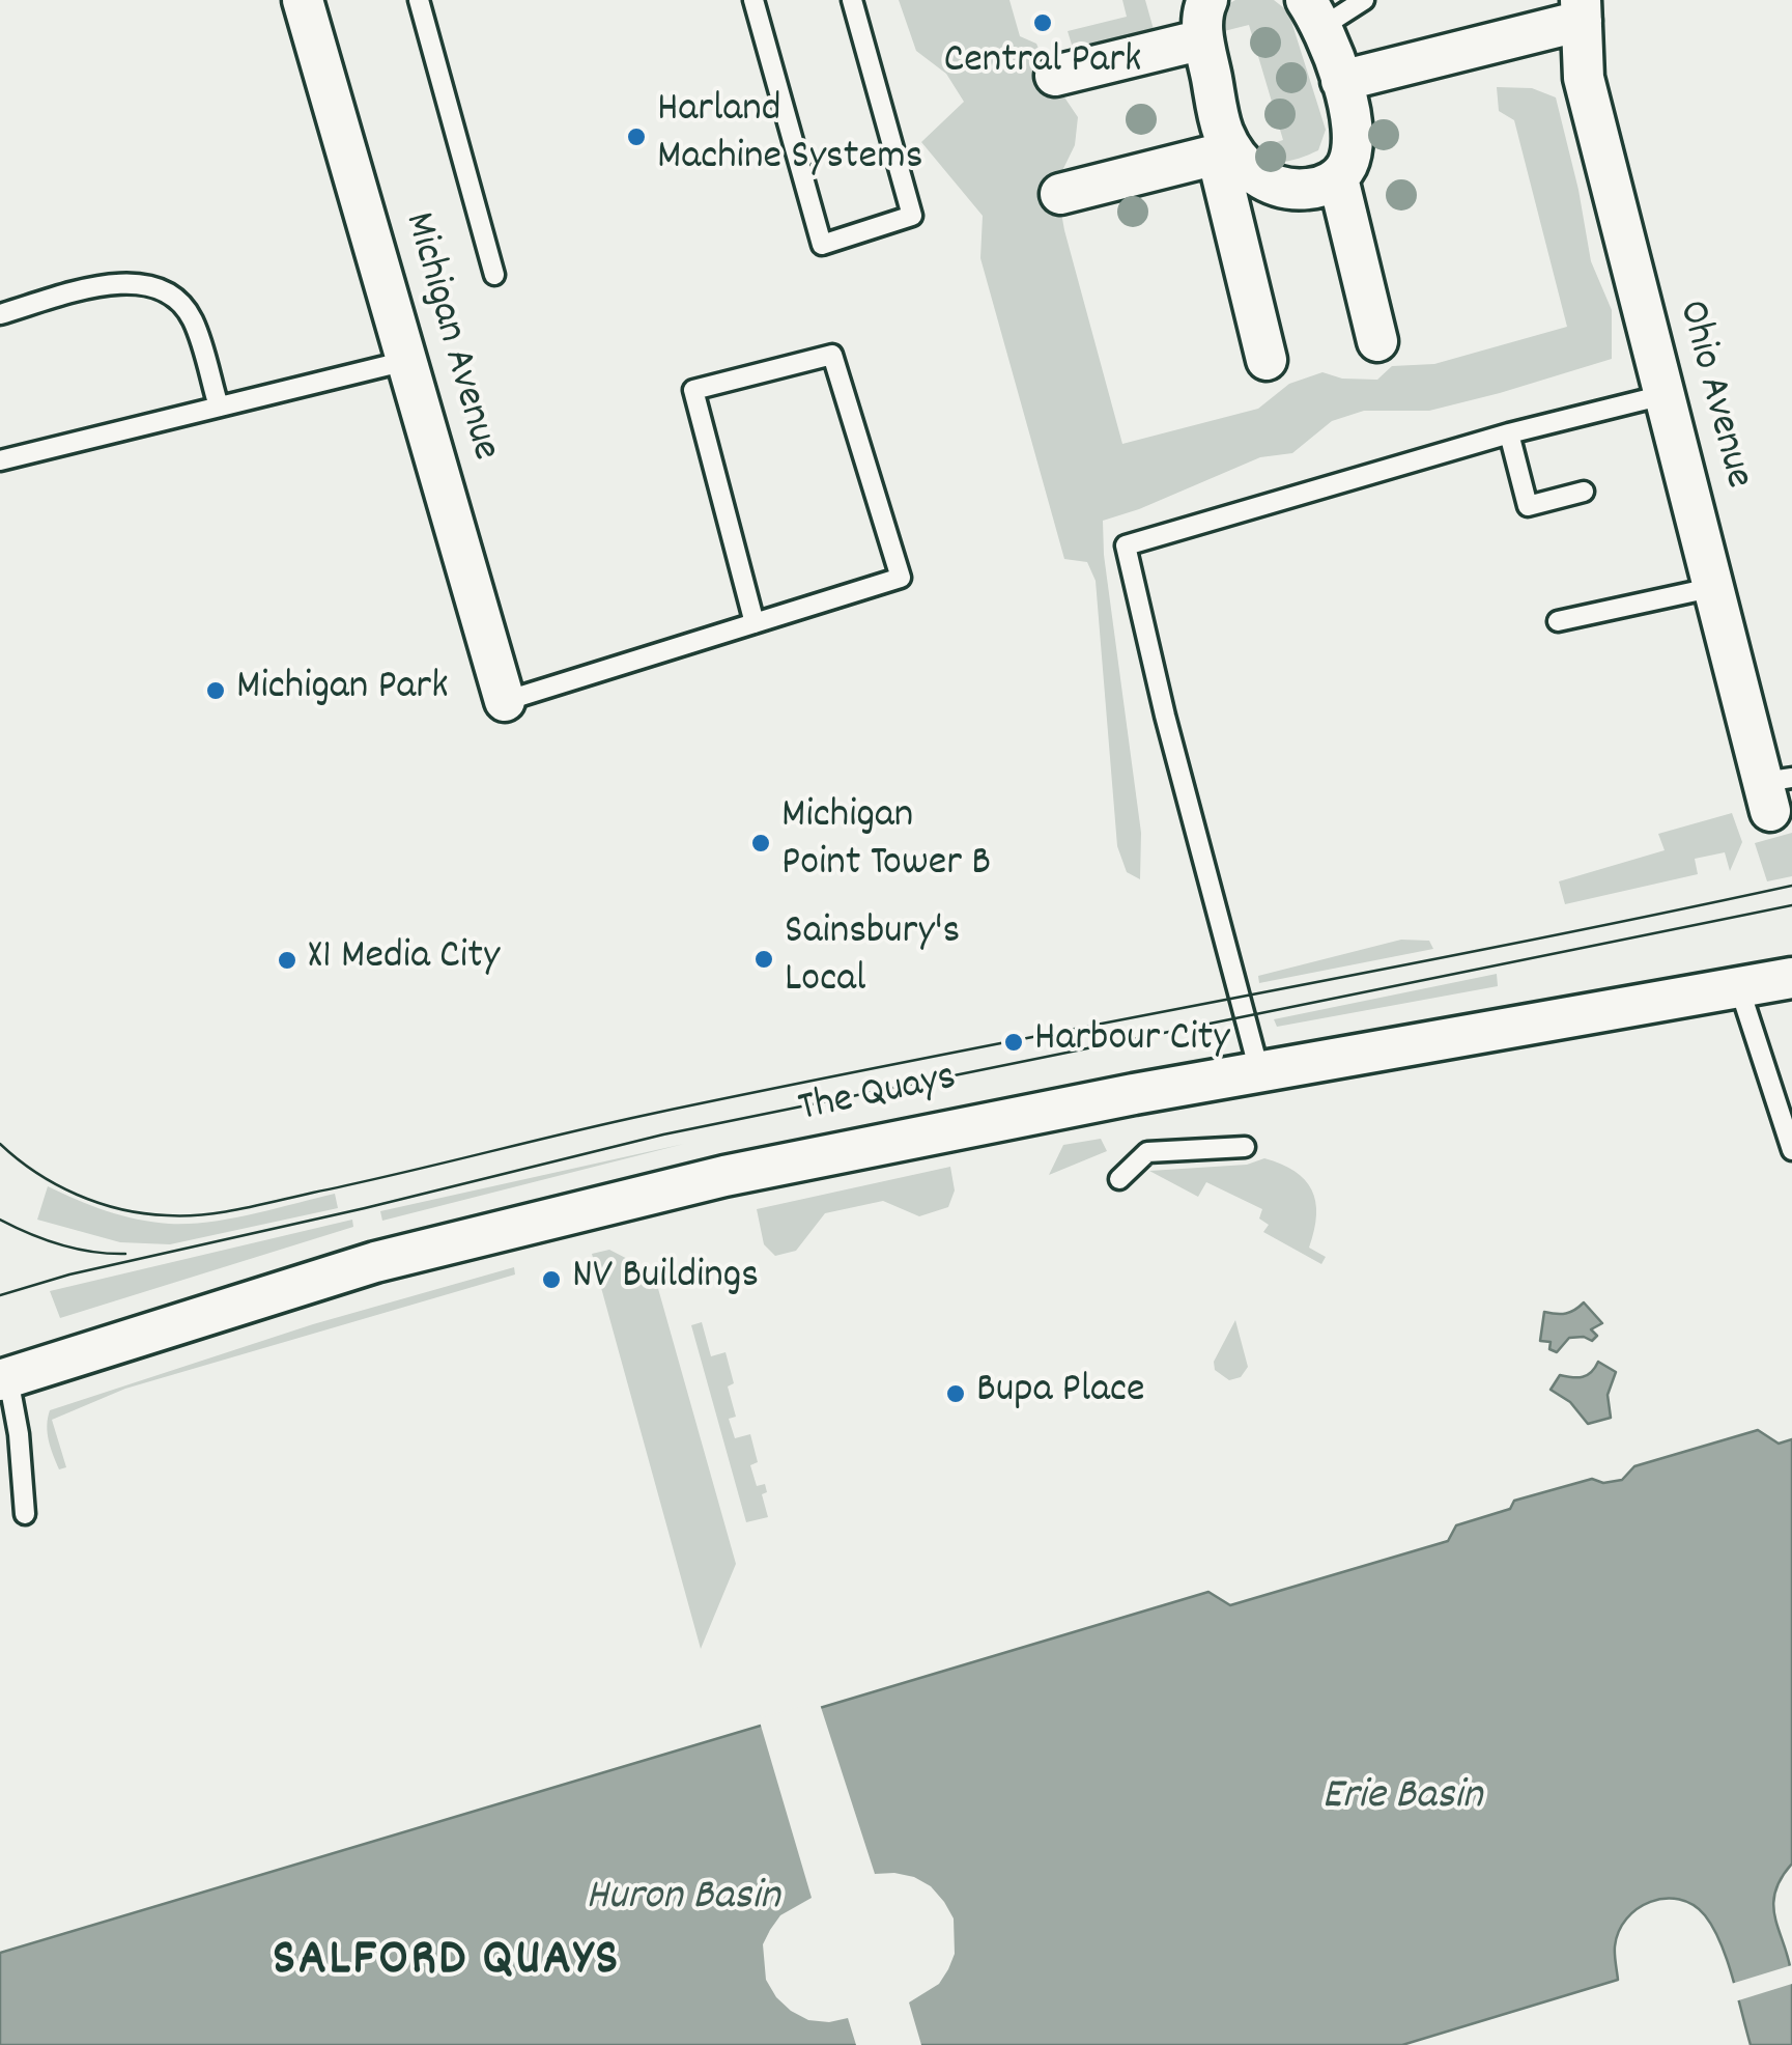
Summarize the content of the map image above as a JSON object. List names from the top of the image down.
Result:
{
  "streets": {
    "street": ["Michigan Avenue", "Ohio Avenue", "The Quays"]
  },
  "districts": ["SALFORD QUAYS"],
  "water": ["Erie Basin", "Huron Basin"],
  "places": [
    "Central Park",
    "Harland Machine Systems",
    "Michigan Park",
    "Michigan Point Tower B",
    "Sainsbury's Local",
    "X1 Media City",
    "Harbour City",
    "NV Buildings",
    "Bupa Place"
  ]
}
